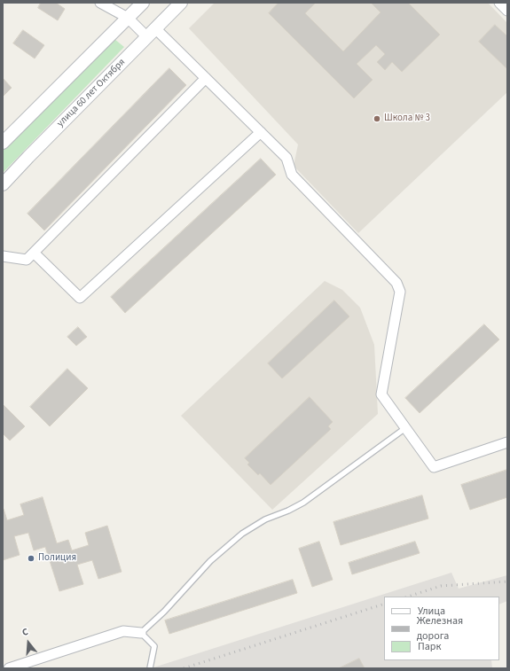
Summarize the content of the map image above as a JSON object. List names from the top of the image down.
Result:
{
  "streets": {
    "street": ["улица 60 лет Октября"]
  },
  "places": ["Школа № 3", "Полиция"],
  "legend": ["Улица", "Железная дорога", "Парк"],
  "north": "top"
}
